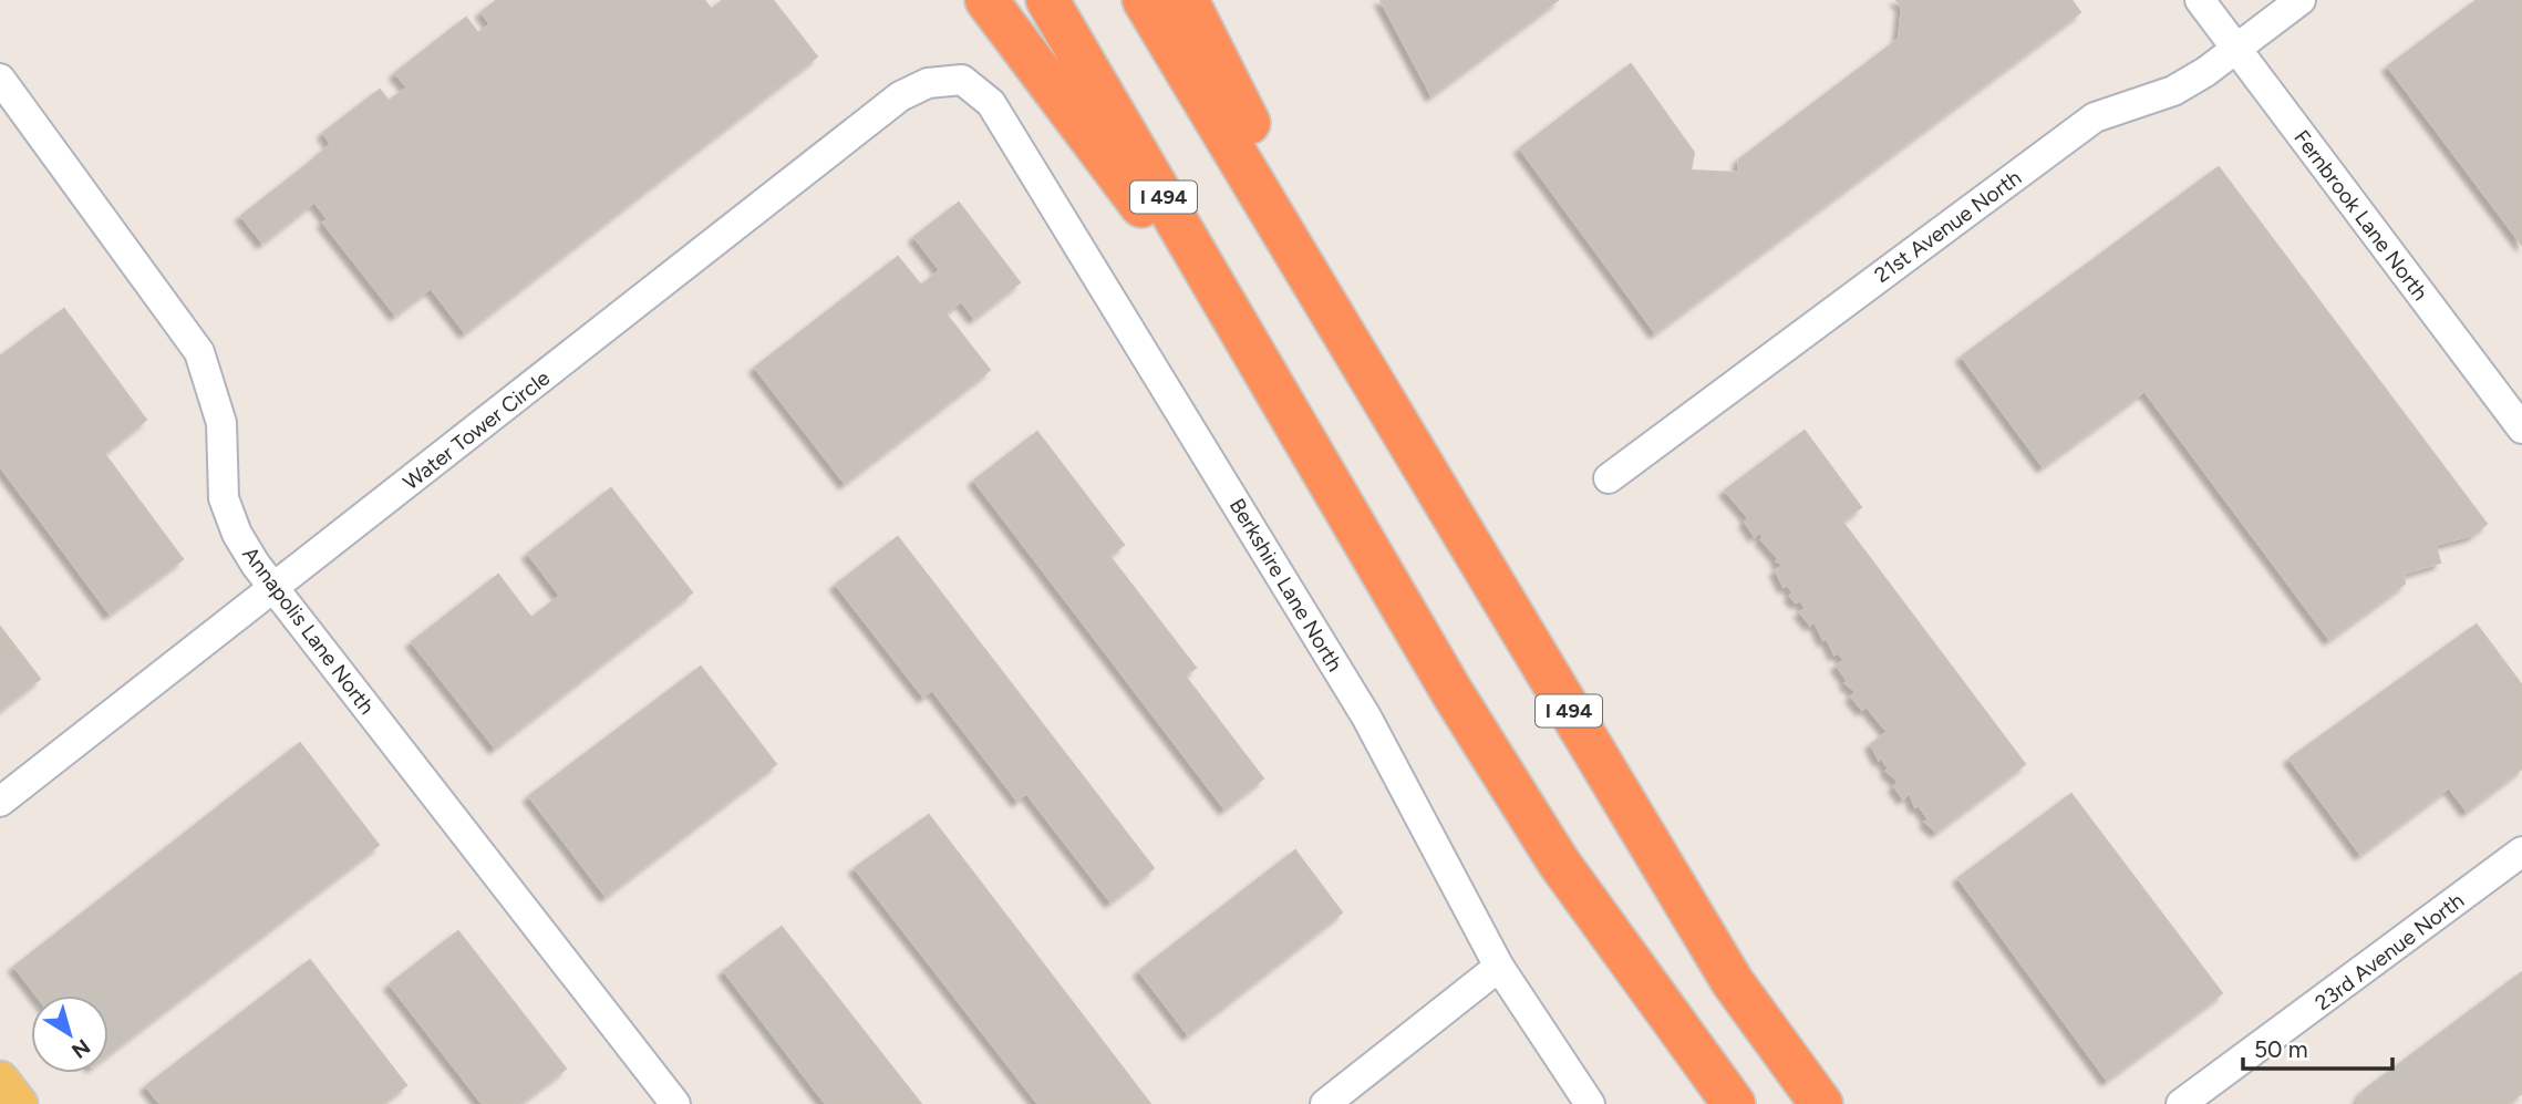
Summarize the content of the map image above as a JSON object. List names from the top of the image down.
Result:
{
  "streets": {
    "highway": ["I 494"],
    "street": [
      "Fernbrook Lane North",
      "21st Avenue North",
      "Water Tower Circle",
      "Berkshire Lane North",
      "Annapolis Lane North",
      "23rd Avenue North"
    ]
  },
  "crossings": [
    ["Fernbrook Lane North", "21st Avenue North"],
    ["Water Tower Circle", "Berkshire Lane North"],
    ["Water Tower Circle", "Annapolis Lane North"]
  ],
  "scale_bar": "50 m",
  "north": "bottom right"
}
